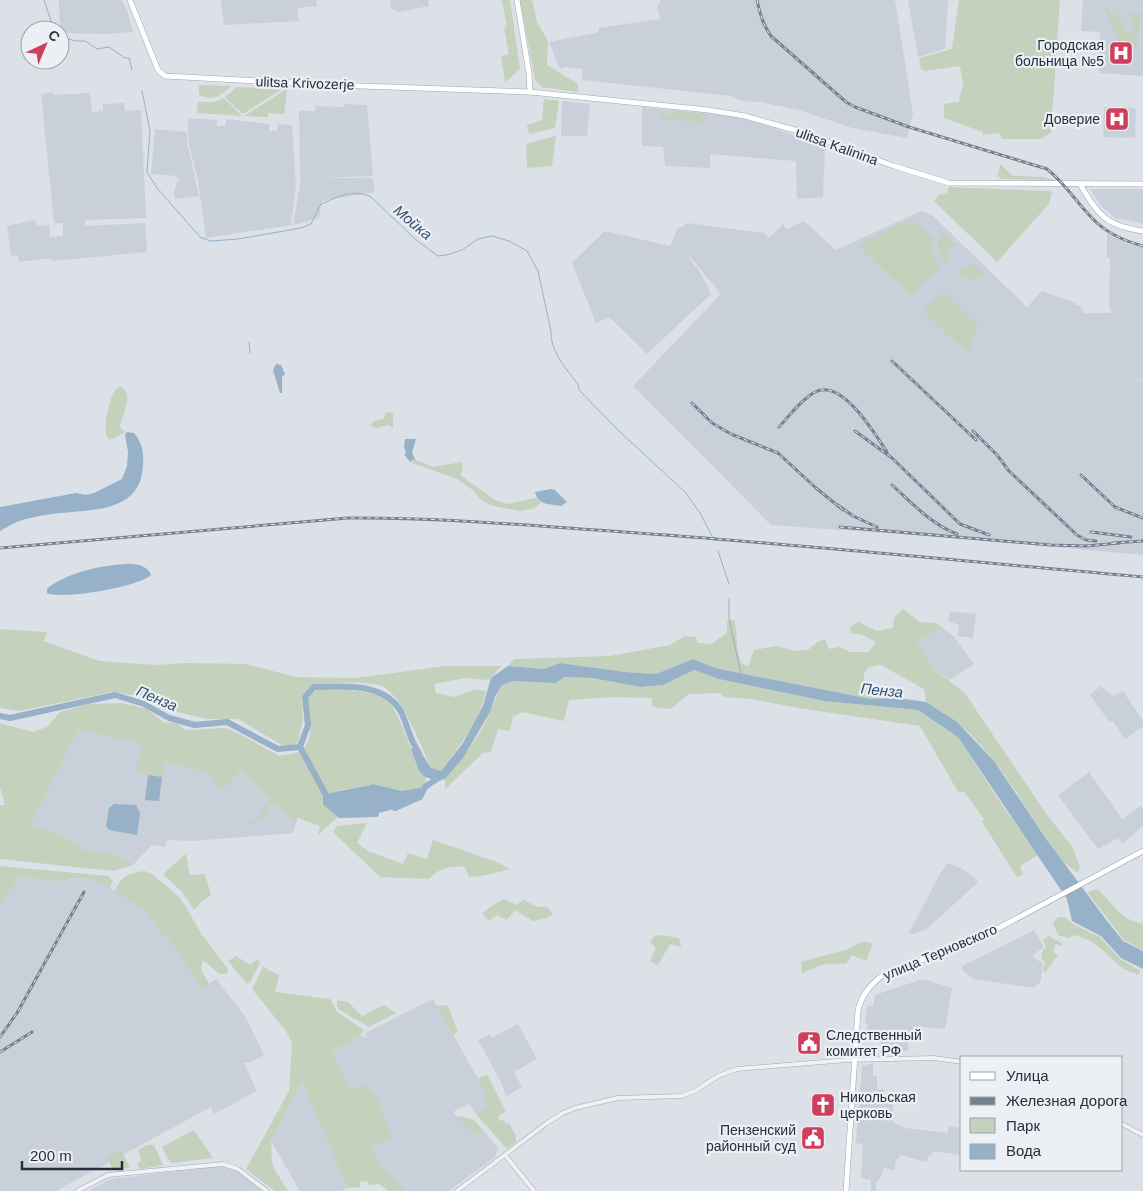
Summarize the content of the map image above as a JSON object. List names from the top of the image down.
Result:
{
  "streets": {
    "main road": ["ulitsa Krivozerje", "ulitsa Kalinina", "улица Терновского"]
  },
  "crossings": [
    ["ulitsa Krivozerje", "ulitsa Kalinina"]
  ],
  "water": ["Мойка", "Пенза"],
  "places": {
    "hospital": ["Городская больница №5", "Доверие"],
    "public building": ["Следственный комитет РФ", "Пензенский районный суд"],
    "church": ["Никольская церковь"]
  },
  "legend": [
    "Улица",
    "Железная дорога",
    "Парк",
    "Вода"
  ],
  "scale_bar": "200 m",
  "north": "top right"
}
